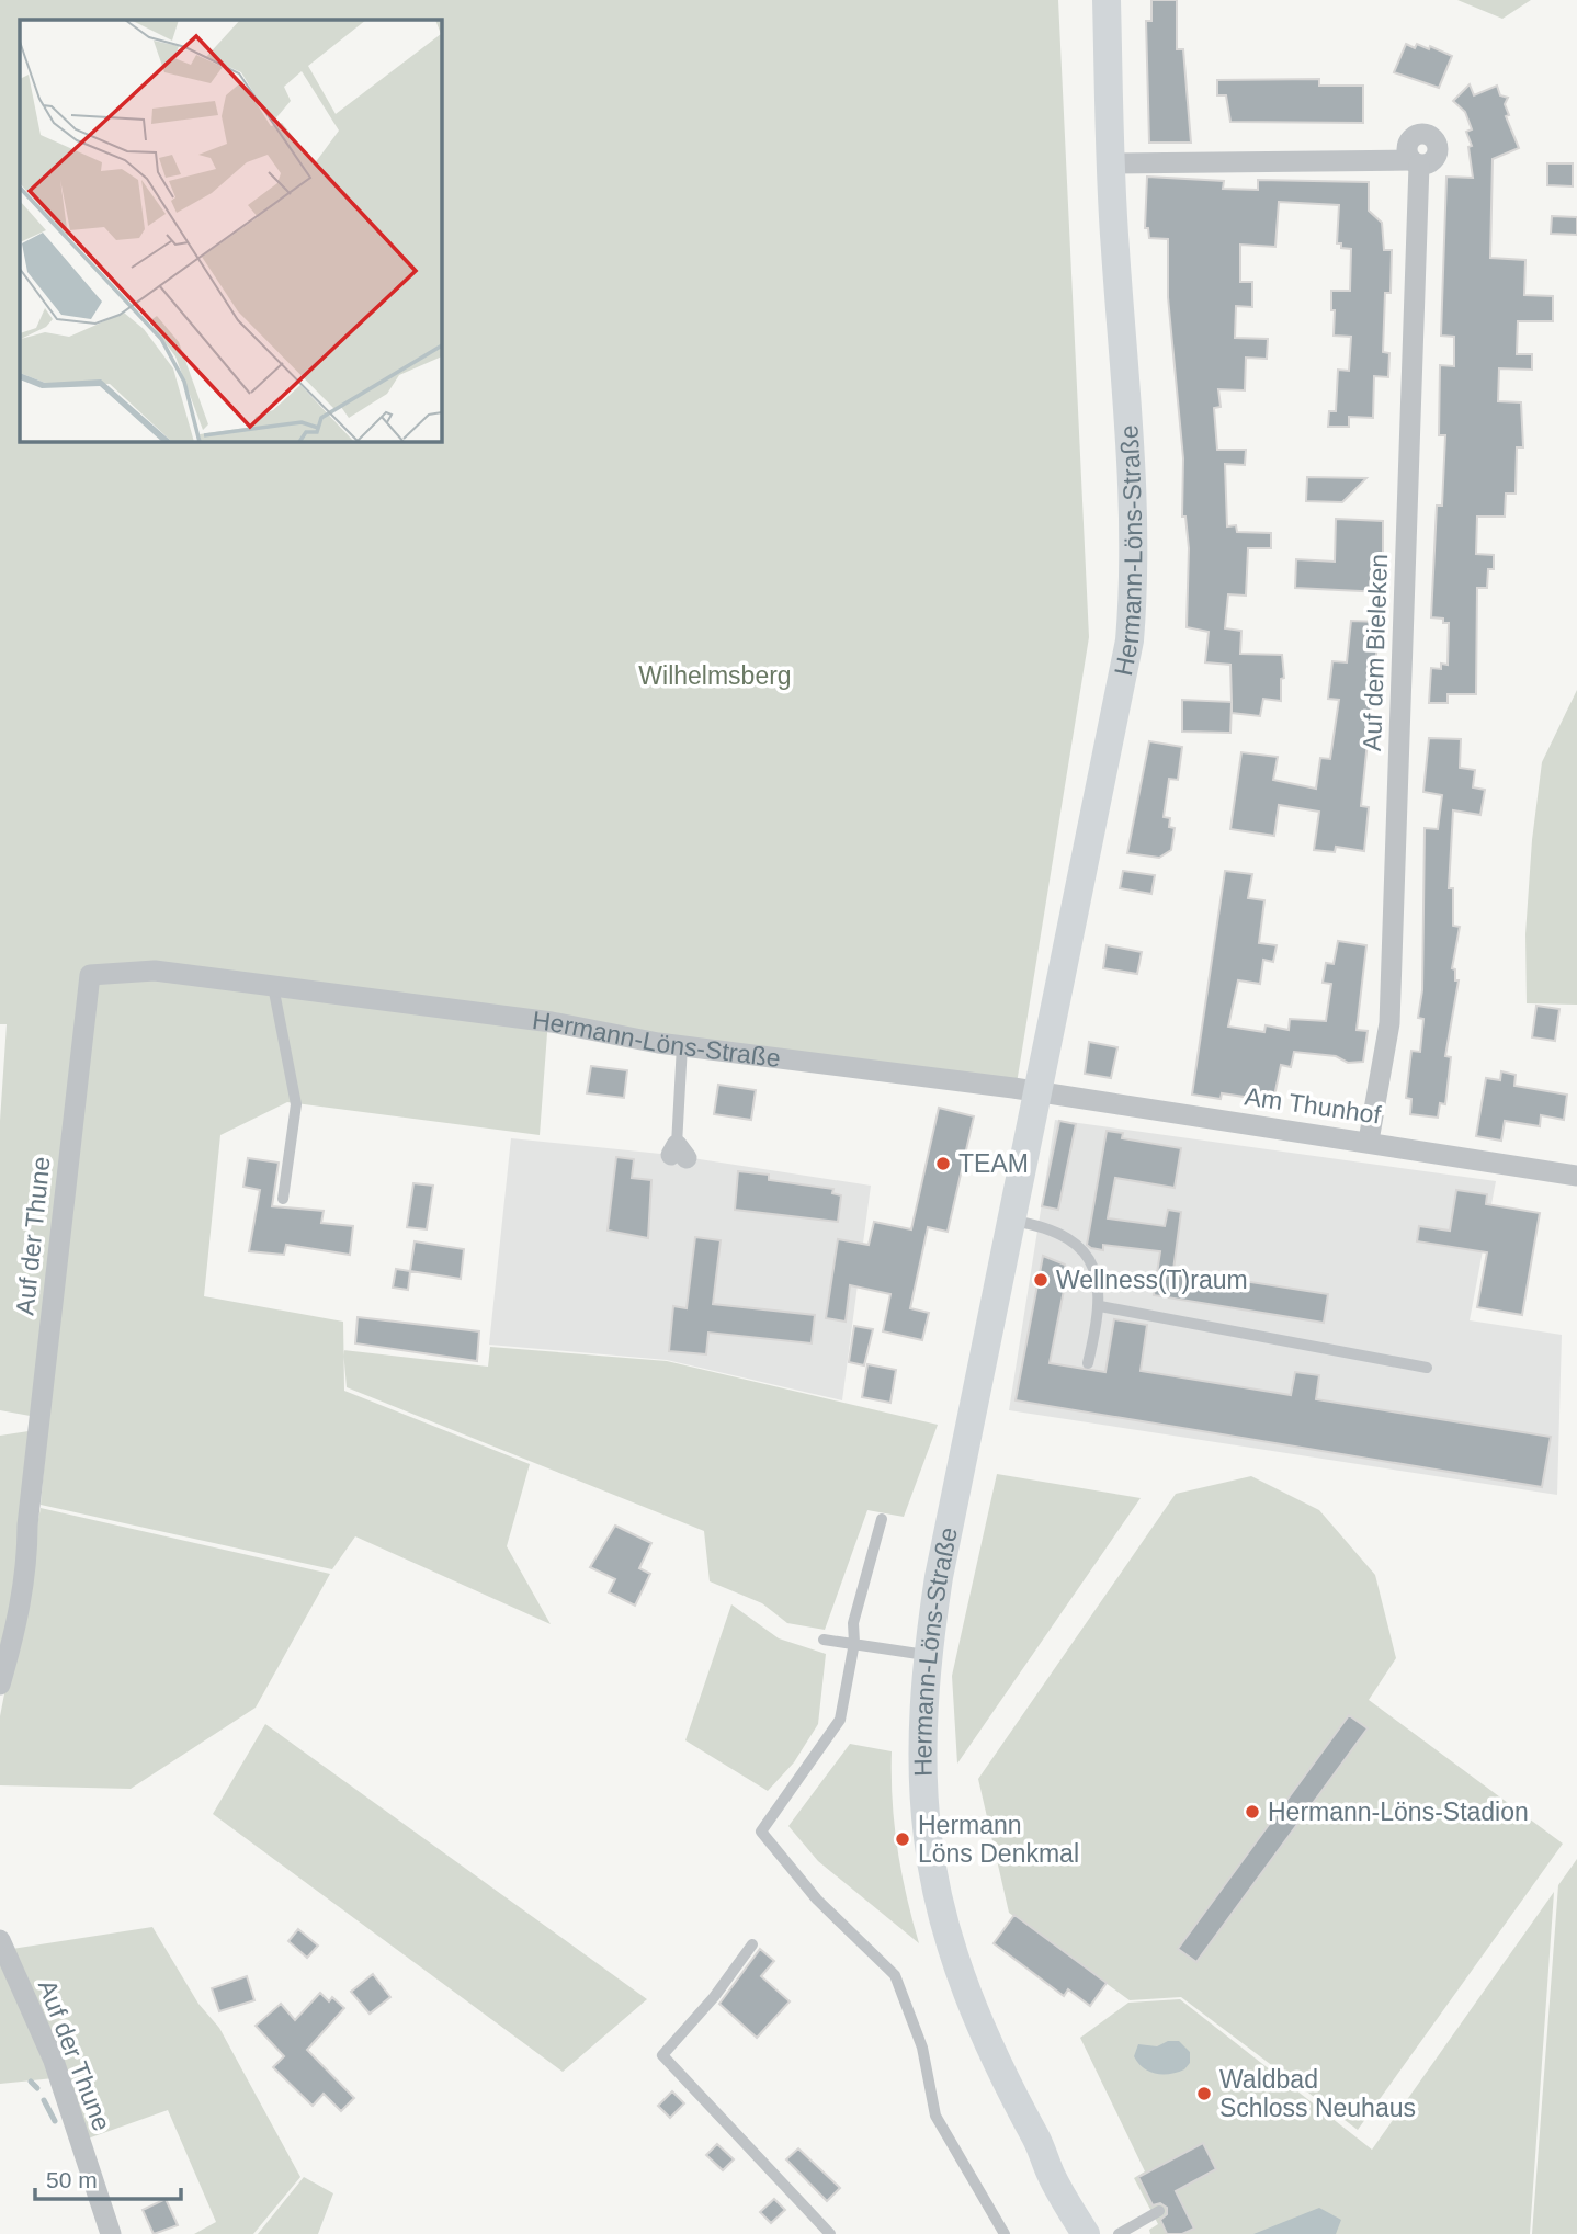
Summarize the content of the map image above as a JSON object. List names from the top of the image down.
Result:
{
  "streets": {
    "street": [
      "Hermann-Löns-Straße",
      "Auf dem Bieleken",
      "Am Thunhof",
      "Auf der Thune"
    ]
  },
  "crossings": [
    ["Hermann-Löns-Straße", "Auf dem Bieleken"],
    ["Hermann-Löns-Straße", "Am Thunhof"],
    ["Hermann-Löns-Straße", "Auf der Thune"],
    ["Auf dem Bieleken", "Am Thunhof"]
  ],
  "parks": ["Wilhelmsberg"],
  "places": [
    "TEAM",
    "Wellness(T)raum",
    "Hermann-Löns-Stadion",
    "Hermann Löns Denkmal",
    "Waldbad Schloss Neuhaus"
  ],
  "scale_bar": "50 m"
}
